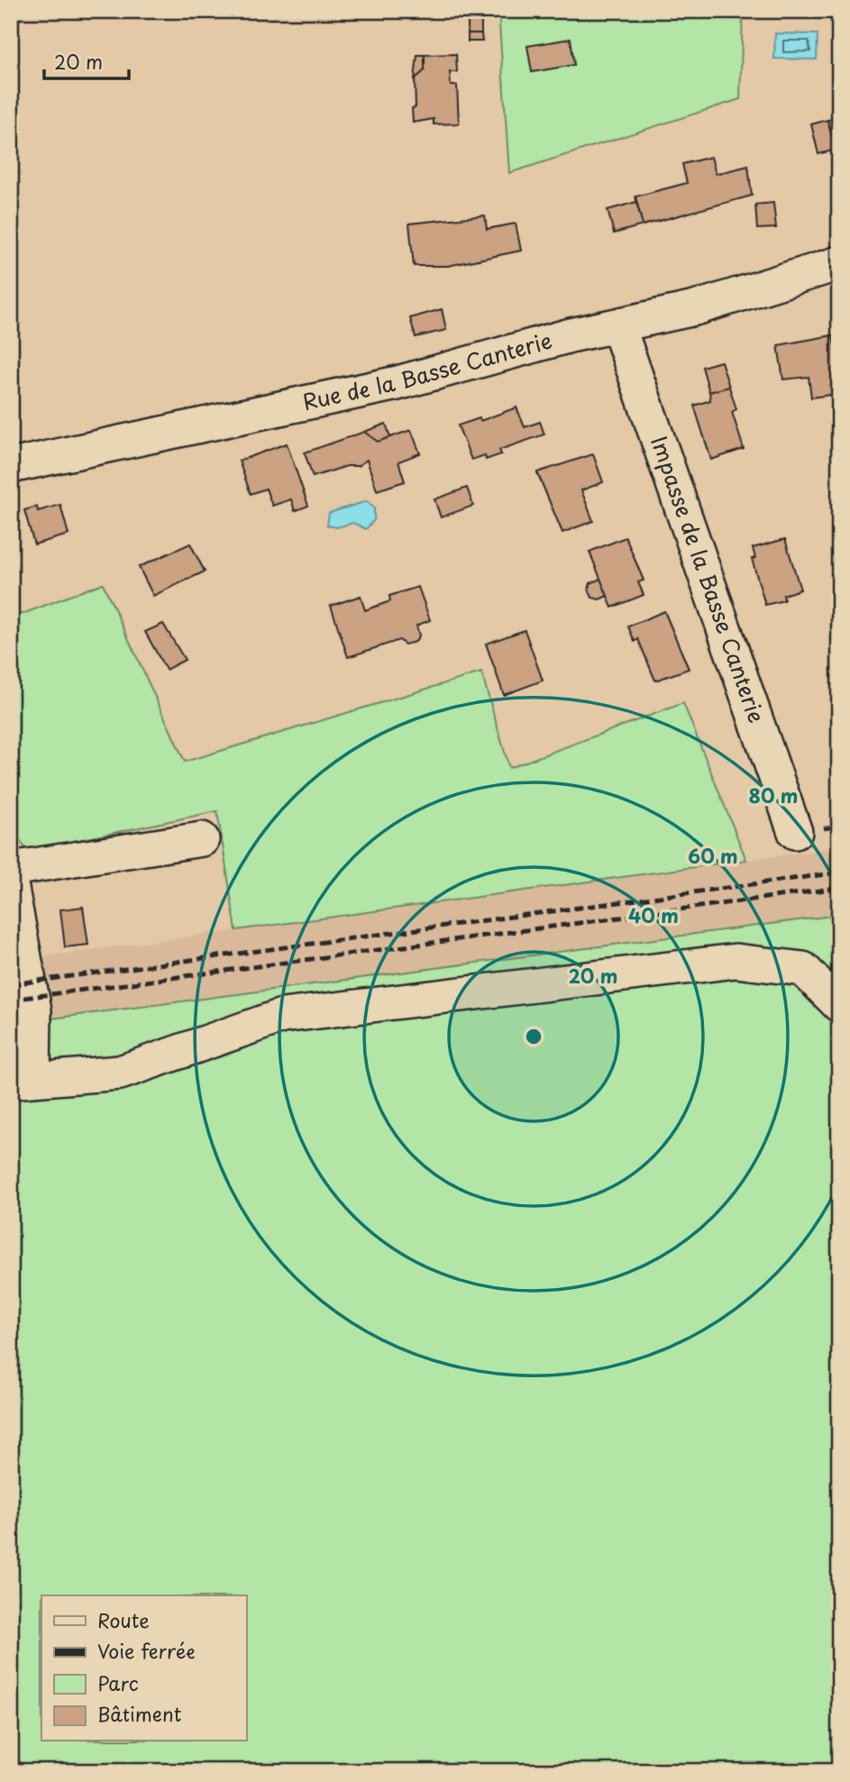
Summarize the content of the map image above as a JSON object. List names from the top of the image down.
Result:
{
  "streets": {
    "street": ["Rue de la Basse Canterie", "Impasse de la Basse Canterie"]
  },
  "crossings": [
    ["Rue de la Basse Canterie", "Impasse de la Basse Canterie"]
  ],
  "legend": [
    "Route",
    "Voie ferrée",
    "Parc",
    "Bâtiment"
  ],
  "scale_bar": "20 m",
  "rings": [
    "80 m",
    "60 m",
    "40 m",
    "20 m"
  ]
}
